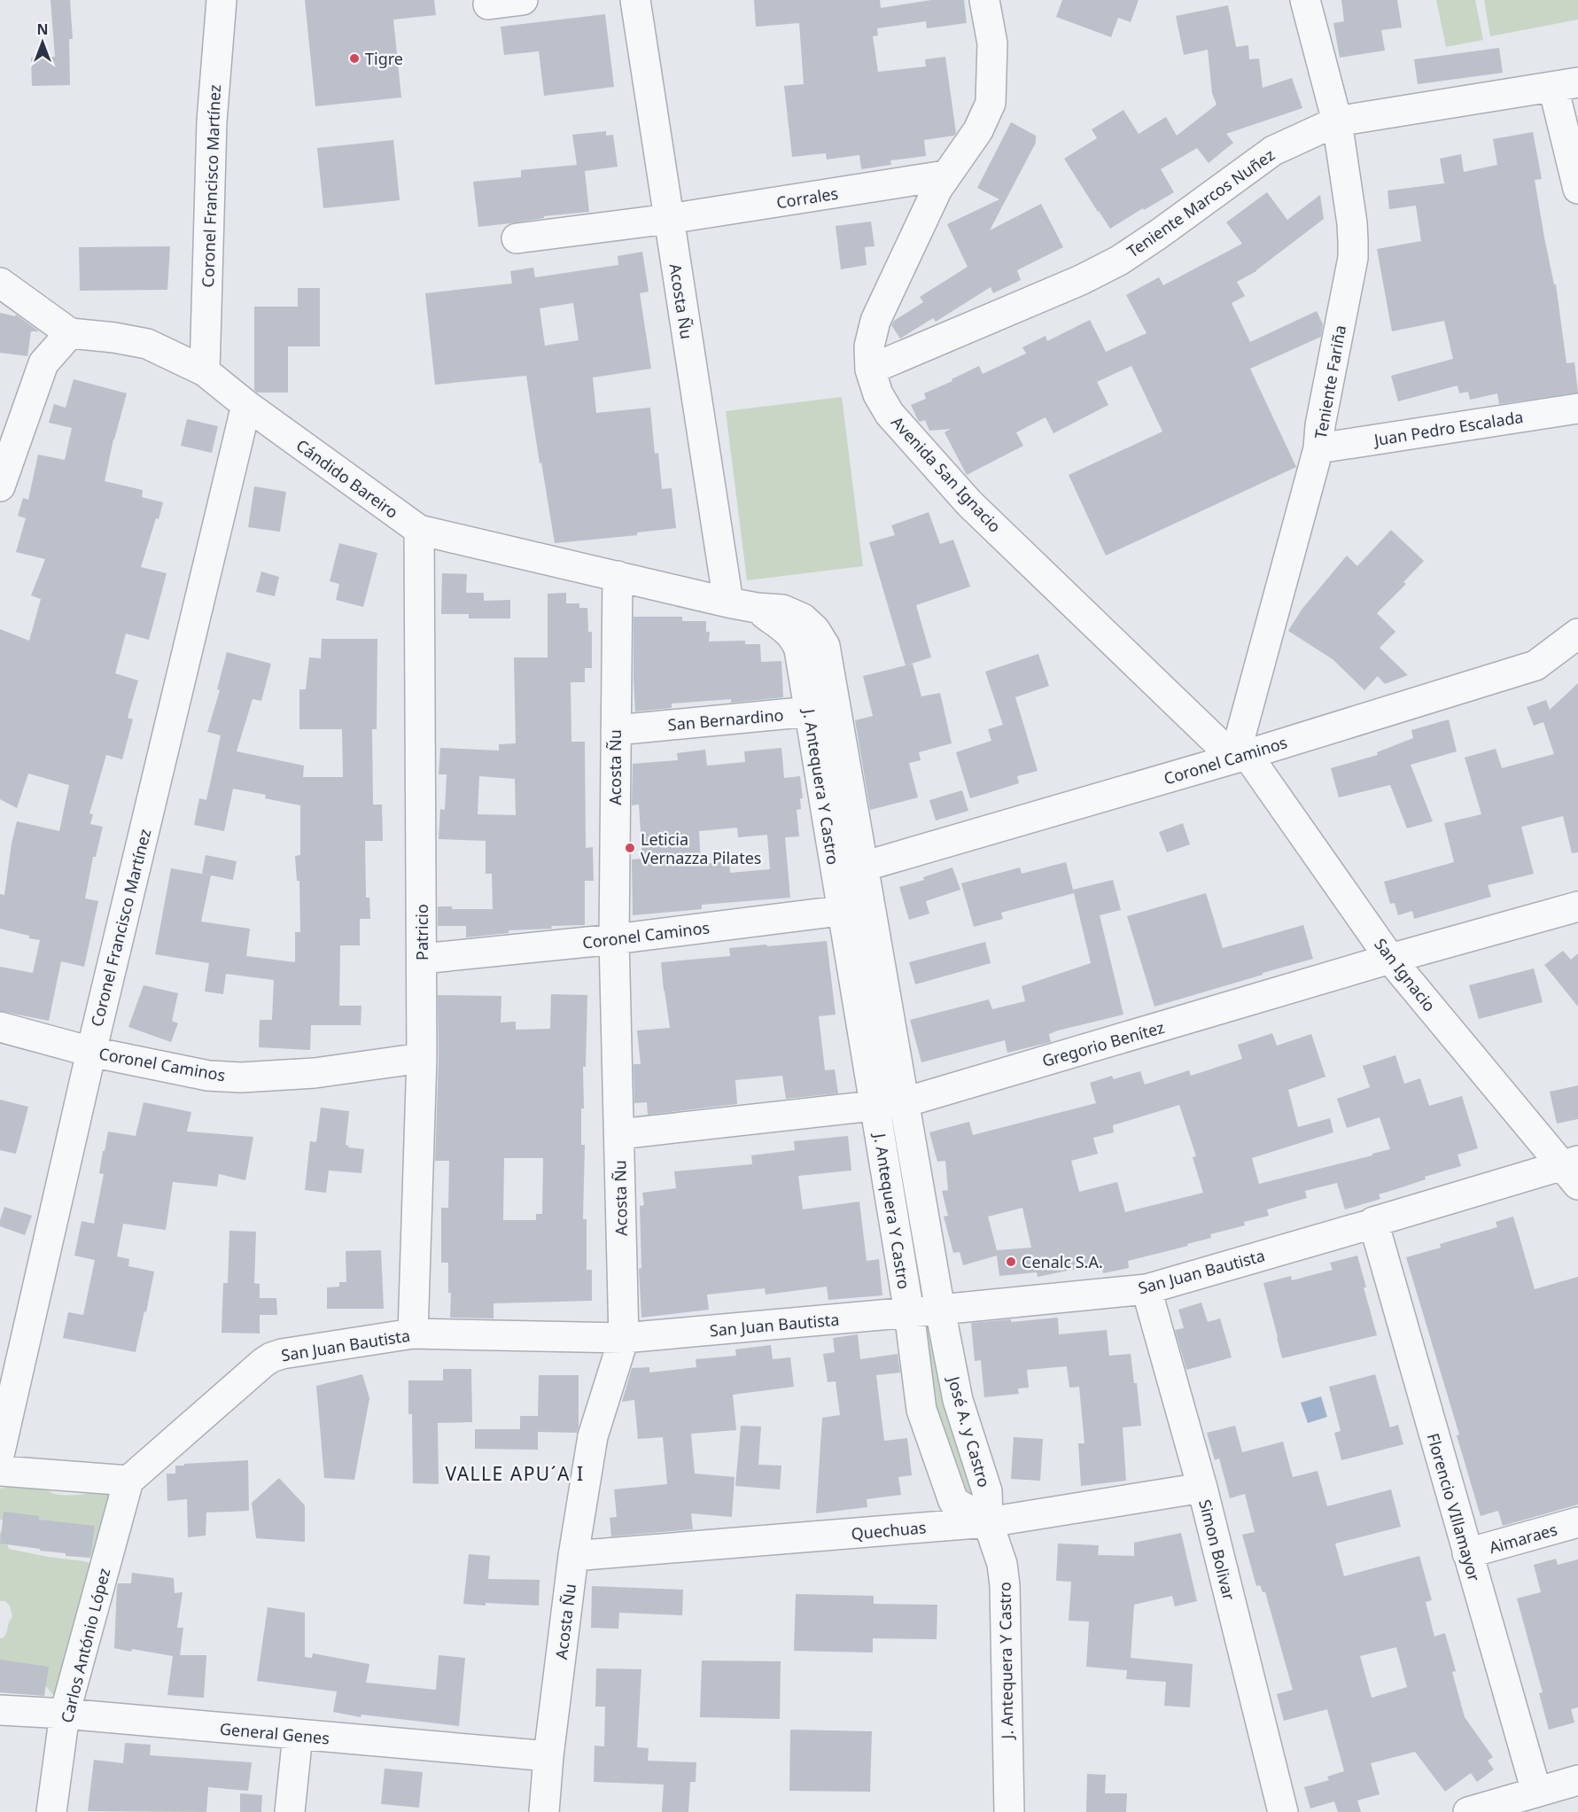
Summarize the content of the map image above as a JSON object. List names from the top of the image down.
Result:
{
  "streets": {
    "street": [
      "Coronel Francisco Martínez",
      "Corrales",
      "Teniente Marcos Nuñez",
      "Acosta Ñu",
      "Teniente Fariña",
      "Juan Pedro Escalada",
      "Avenida San Ignacio",
      "Cándido Bareiro",
      "San Bernardino",
      "Coronel Caminos",
      "J. Antequera Y Castro",
      "Patricio",
      "San Ignacio",
      "Gregorio Benítez",
      "San Juan Bautista",
      "José A. y Castro",
      "Florencio VIllamayor",
      "Quechuas",
      "Aimaraes",
      "Simon Bolivar",
      "Carlos António López",
      "General Genes"
    ]
  },
  "crossings": [
    ["Coronel Francisco Martínez", "Cándido Bareiro"],
    ["Coronel Francisco Martínez", "Coronel Caminos"],
    ["Corrales", "Acosta Ñu"],
    ["Corrales", "Avenida San Ignacio"],
    ["Teniente Marcos Nuñez", "Teniente Fariña"],
    ["Teniente Marcos Nuñez", "Avenida San Ignacio"],
    ["Acosta Ñu", "Cándido Bareiro"],
    ["Acosta Ñu", "San Bernardino"],
    ["Acosta Ñu", "Coronel Caminos"],
    ["Acosta Ñu", "J. Antequera Y Castro"],
    ["Acosta Ñu", "Gregorio Benítez"],
    ["Acosta Ñu", "San Juan Bautista"],
    ["Acosta Ñu", "Quechuas"],
    ["Acosta Ñu", "General Genes"],
    ["Teniente Fariña", "Juan Pedro Escalada"],
    ["Teniente Fariña", "Avenida San Ignacio"],
    ["Teniente Fariña", "Coronel Caminos"],
    ["Teniente Fariña", "San Ignacio"],
    ["Avenida San Ignacio", "Coronel Caminos"],
    ["Avenida San Ignacio", "San Ignacio"],
    ["Cándido Bareiro", "J. Antequera Y Castro"],
    ["Cándido Bareiro", "Patricio"],
    ["San Bernardino", "J. Antequera Y Castro"],
    ["Coronel Caminos", "J. Antequera Y Castro"],
    ["Coronel Caminos", "Patricio"],
    ["Coronel Caminos", "San Ignacio"],
    ["J. Antequera Y Castro", "Gregorio Benítez"],
    ["J. Antequera Y Castro", "San Juan Bautista"],
    ["J. Antequera Y Castro", "José A. y Castro"],
    ["J. Antequera Y Castro", "Quechuas"],
    ["Patricio", "San Juan Bautista"],
    ["San Ignacio", "Gregorio Benítez"],
    ["San Ignacio", "San Juan Bautista"],
    ["San Juan Bautista", "José A. y Castro"],
    ["San Juan Bautista", "Florencio VIllamayor"],
    ["San Juan Bautista", "Simon Bolivar"],
    ["San Juan Bautista", "Carlos António López"],
    ["José A. y Castro", "Quechuas"],
    ["Florencio VIllamayor", "Aimaraes"],
    ["Quechuas", "Simon Bolivar"],
    ["Carlos António López", "General Genes"]
  ],
  "districts": ["VALLE APU´A I"],
  "places": ["Tigre", "Leticia Vernazza Pilates", "Cenalc S.A."],
  "north": "top"
}
